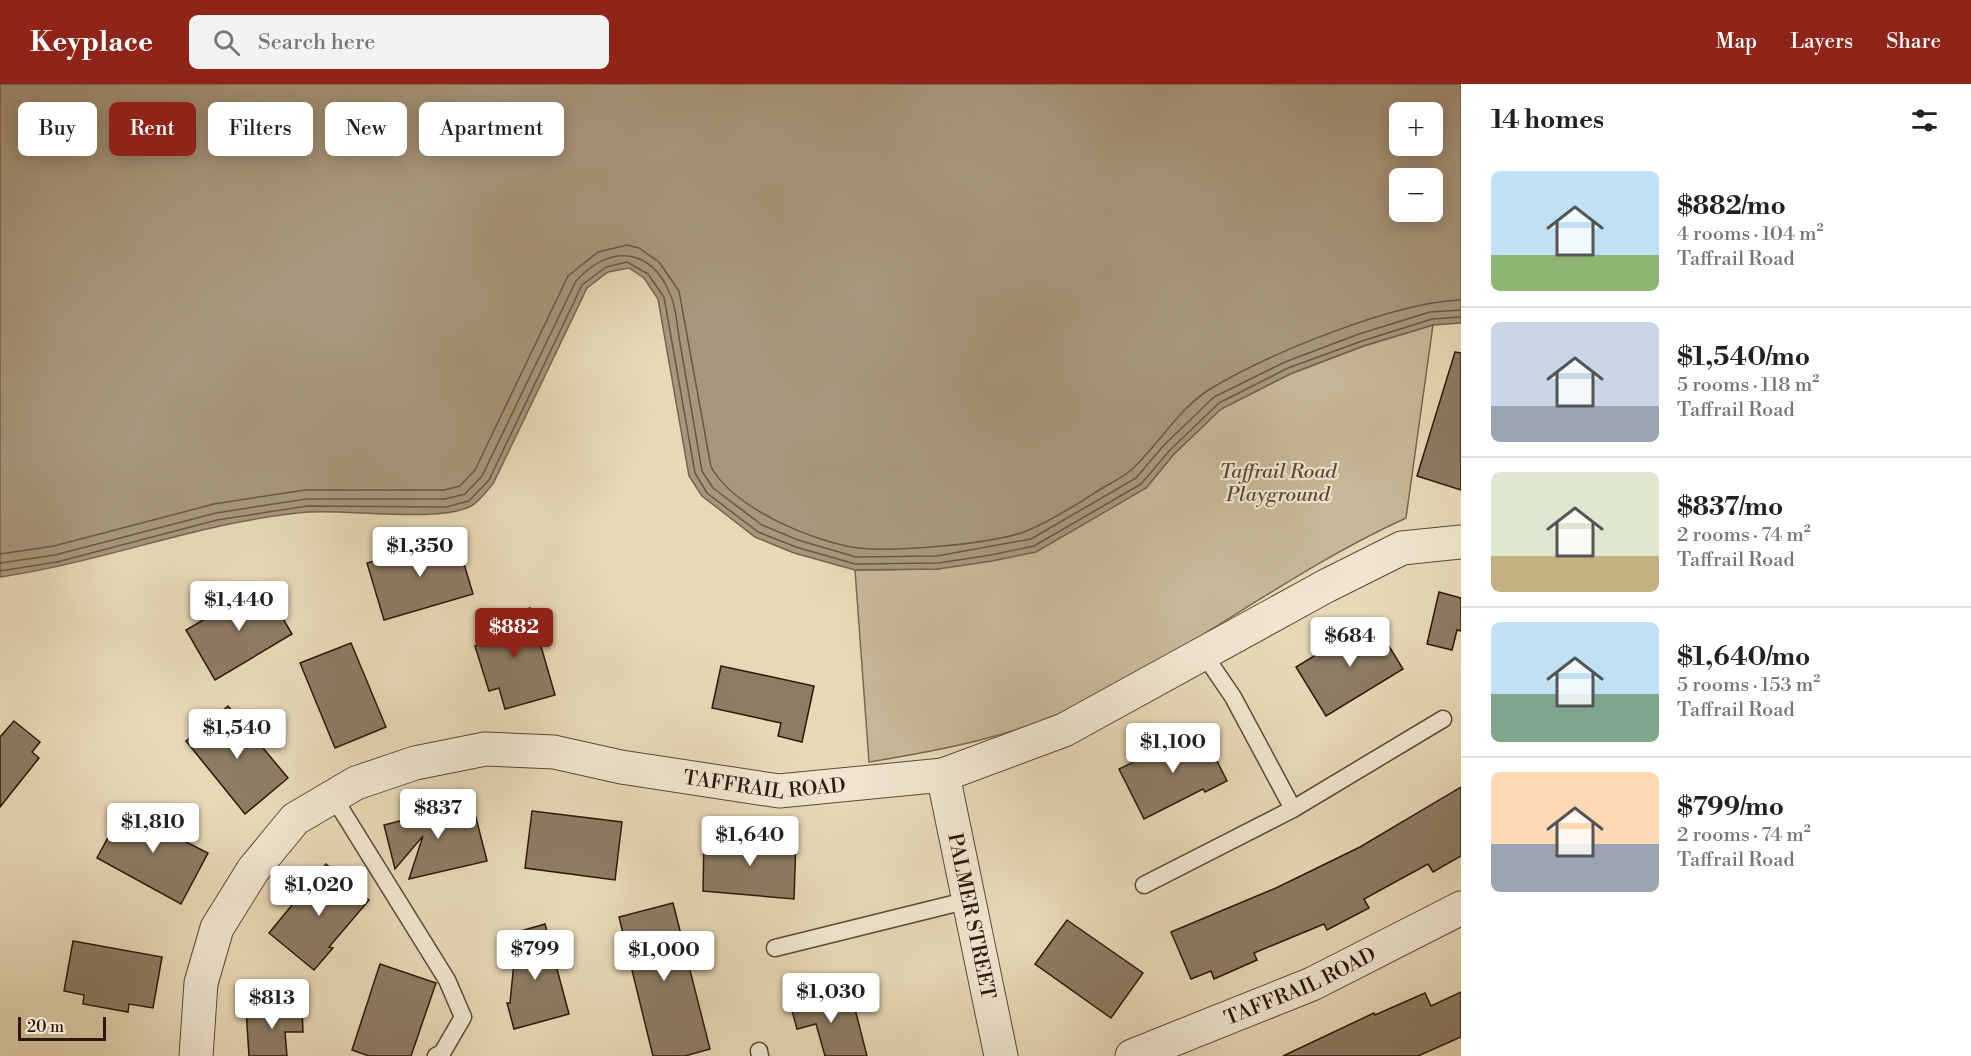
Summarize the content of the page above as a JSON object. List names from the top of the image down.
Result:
{
  "streets": {
    "street": ["TAFFRAIL ROAD", "PALMER STREET"]
  },
  "crossings": [
    ["TAFFRAIL ROAD", "PALMER STREET"]
  ],
  "parks": ["Taffrail Road Playground"],
  "scale_bar": "20 m",
  "page": {
    "header": "Keyplace",
    "search": "Search here",
    "nav": ["Map", "Layers", "Share"],
    "heading": "14 homes",
    "map_buttons": ["+", "−"],
    "chip": [
      "Buy",
      "Rent",
      "Filters",
      "New",
      "Apartment"
    ],
    "list": [
      {
        "name": "$882/mo",
        "note": "4 rooms · 104 m² · Taffrail Road"
      },
      {
        "name": "$1,540/mo",
        "note": "5 rooms · 118 m² · Taffrail Road"
      },
      {
        "name": "$837/mo",
        "note": "2 rooms · 74 m² · Taffrail Road"
      },
      {
        "name": "$1,640/mo",
        "note": "5 rooms · 153 m² · Taffrail Road"
      },
      {
        "name": "$799/mo",
        "note": "2 rooms · 74 m² · Taffrail Road"
      }
    ],
    "price": [
      "$1,350",
      "$1,440",
      "$882",
      "$684",
      "$1,540",
      "$1,100",
      "$837",
      "$1,810",
      "$1,640",
      "$1,020",
      "$799",
      "$1,000",
      "$1,030",
      "$813"
    ],
    "scale": "20 m"
  }
}
